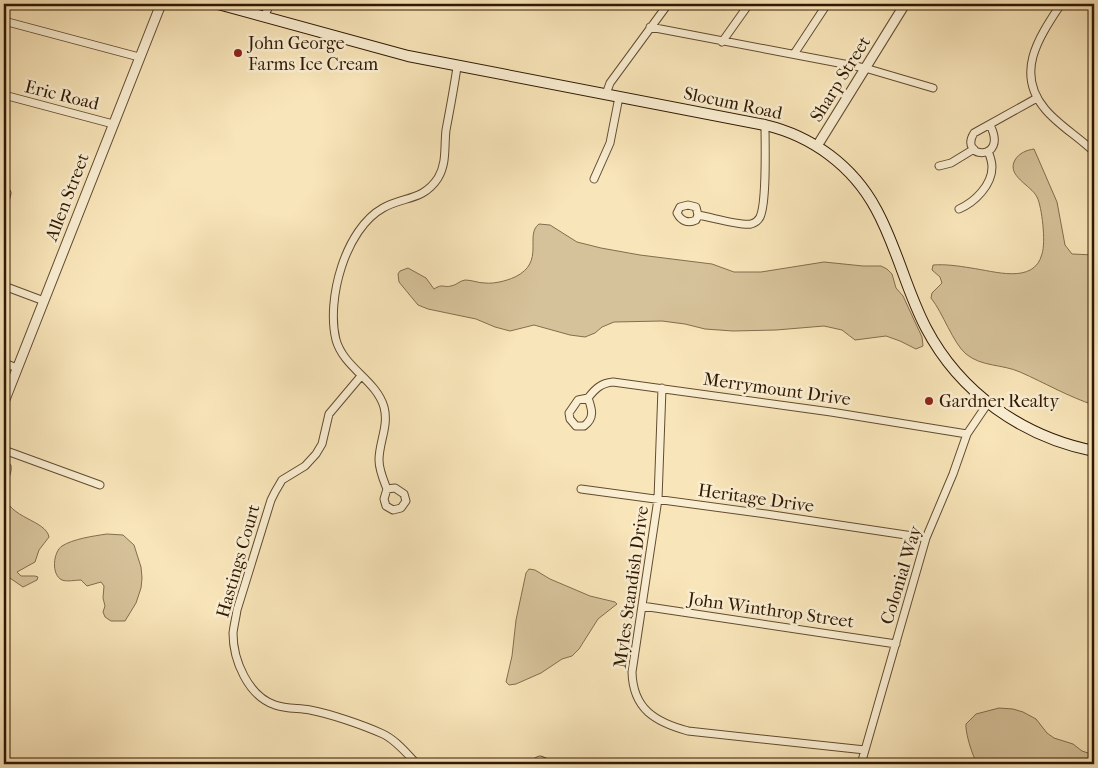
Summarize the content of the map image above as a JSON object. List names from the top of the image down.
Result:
{
  "streets": {
    "main road": ["Slocum Road"],
    "street": [
      "Sharp Street",
      "Eric Road",
      "Allen Street",
      "Merrymount Drive",
      "Heritage Drive",
      "Hastings Court",
      "Colonial Way",
      "Myles Standish Drive",
      "John Winthrop Street"
    ]
  },
  "crossings": [
    ["Sharp Street", "Slocum Road"],
    ["Eric Road", "Allen Street"],
    ["Slocum Road", "Colonial Way"],
    ["Merrymount Drive", "Colonial Way"],
    ["Merrymount Drive", "Myles Standish Drive"],
    ["Heritage Drive", "Colonial Way"],
    ["Heritage Drive", "Myles Standish Drive"],
    ["Colonial Way", "Myles Standish Drive"],
    ["Colonial Way", "John Winthrop Street"],
    ["Myles Standish Drive", "John Winthrop Street"]
  ],
  "places": ["John George Farms Ice Cream", "Gardner Realty"]
}
